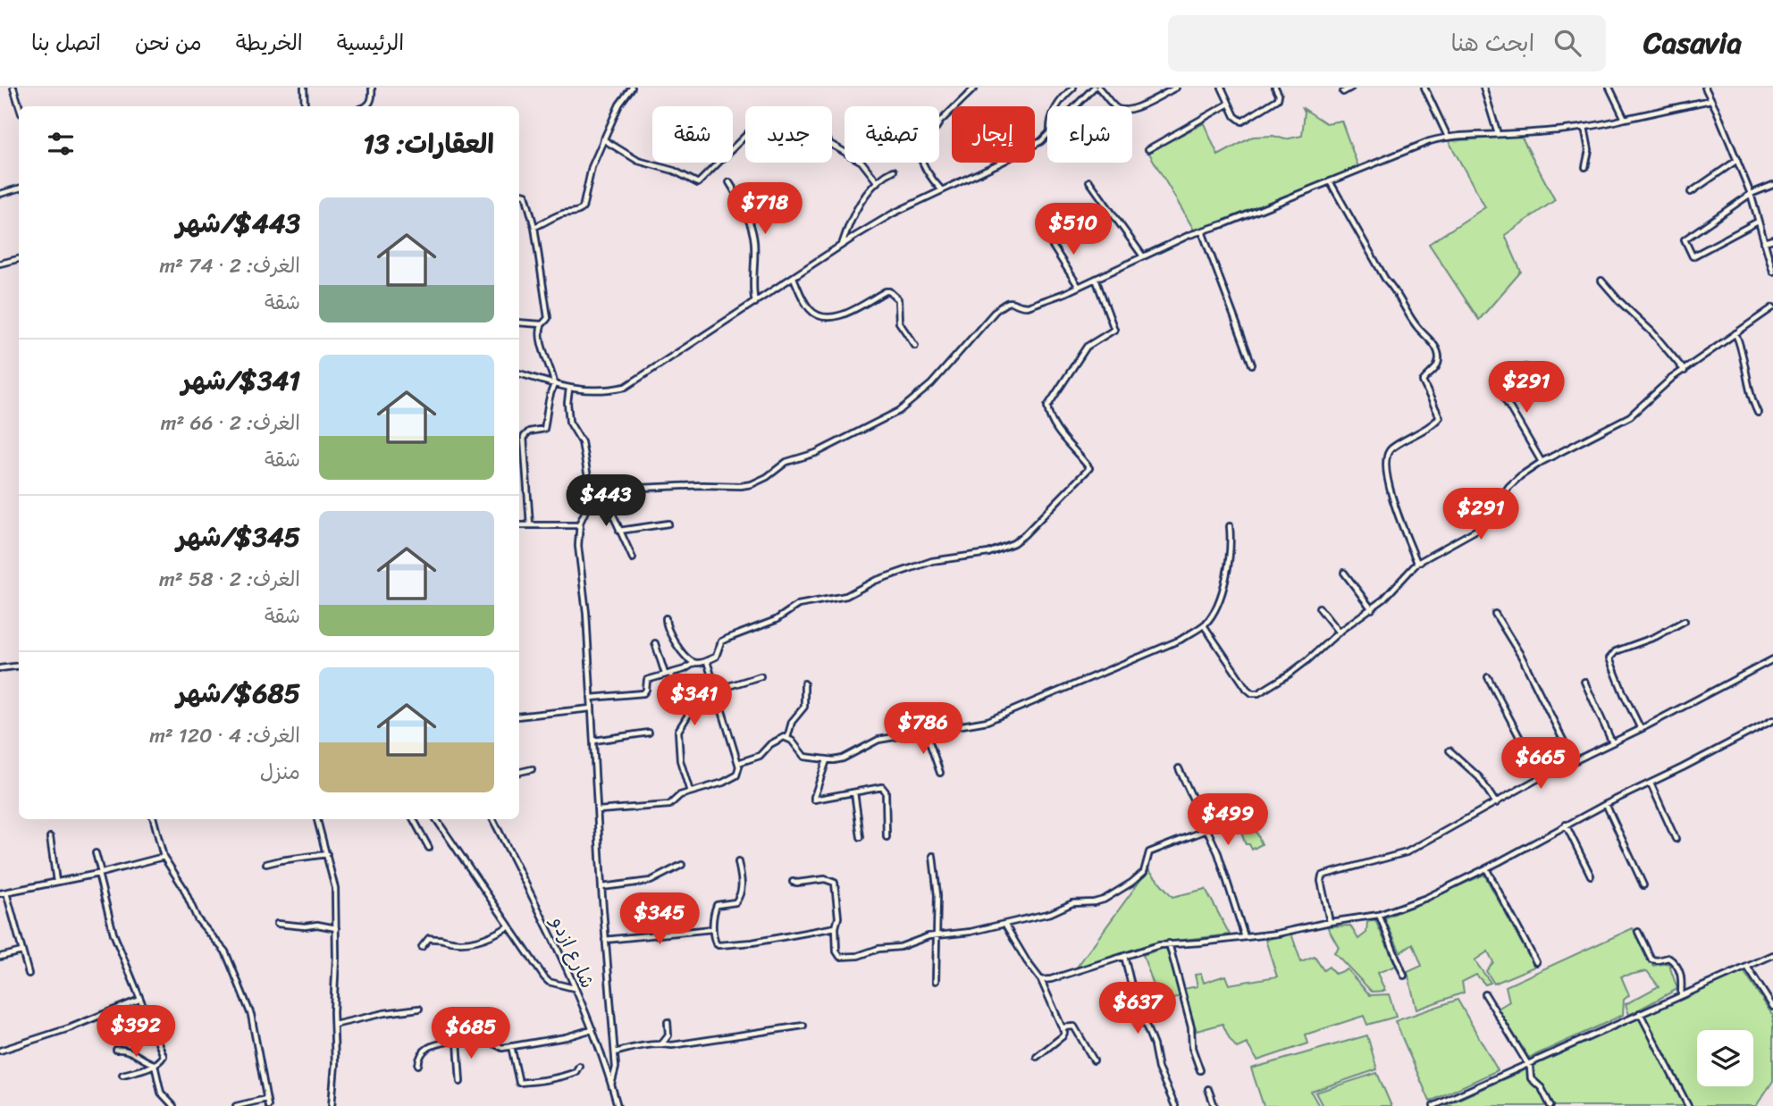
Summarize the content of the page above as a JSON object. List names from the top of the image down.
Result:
{
  "streets": {
    "street": ["شارع ازدو"]
  },
  "page": {
    "header": "Casavia",
    "search": "ابحث هنا",
    "nav": [
      "الرئيسية",
      "الخريطة",
      "من نحن",
      "اتصل بنا"
    ],
    "chip": [
      "شراء",
      "إيجار",
      "تصفية",
      "جديد",
      "شقة"
    ],
    "heading": "العقارات: 13",
    "list": [
      {
        "name": "$443/شهر",
        "note": "الغرف: 2 · 74 m² · شقة"
      },
      {
        "name": "$341/شهر",
        "note": "الغرف: 2 · 66 m² · شقة"
      },
      {
        "name": "$345/شهر",
        "note": "الغرف: 2 · 58 m² · شقة"
      },
      {
        "name": "$685/شهر",
        "note": "الغرف: 4 · 120 m² · منزل"
      }
    ],
    "price": [
      "$718",
      "$510",
      "$291",
      "$443",
      "$291",
      "$341",
      "$786",
      "$665",
      "$499",
      "$345",
      "$637",
      "$392",
      "$685"
    ]
  }
}
